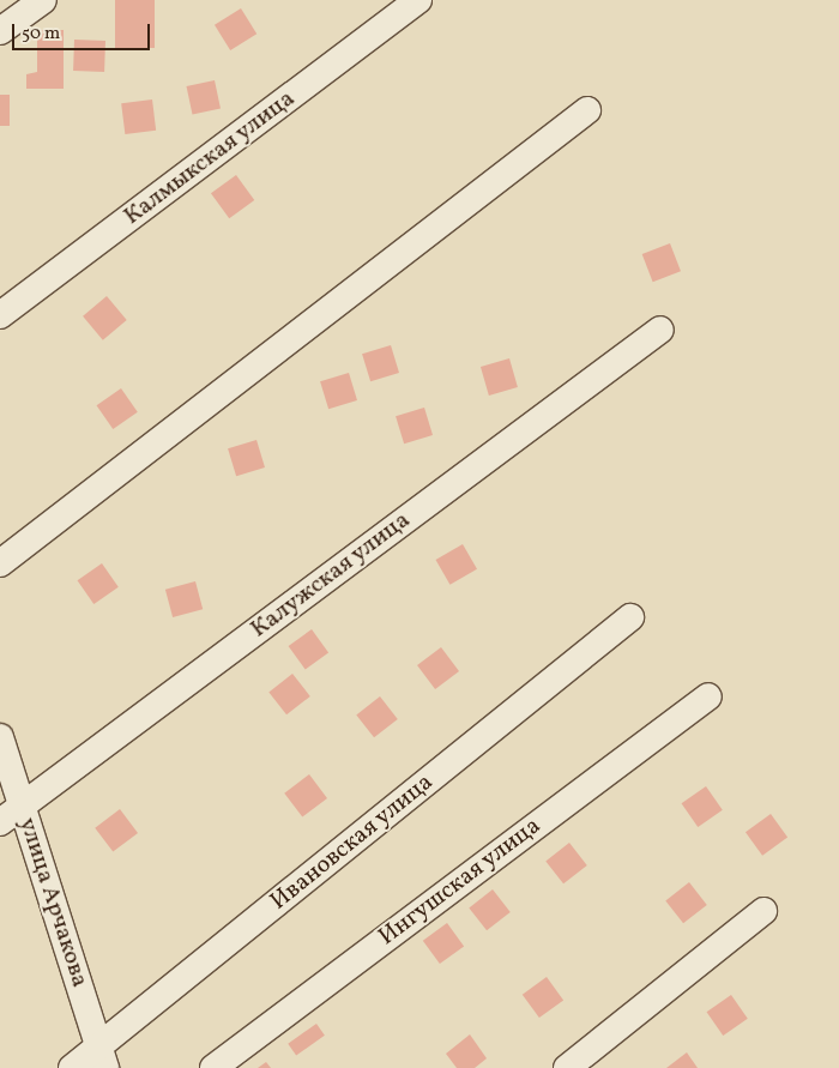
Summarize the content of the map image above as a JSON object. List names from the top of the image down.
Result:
{
  "streets": {
    "street": [
      "Калмыкская улица",
      "Калужская улица",
      "Ивановская улица",
      "Ингушская улица",
      "улица Арчакова"
    ]
  },
  "crossings": [
    ["Калужская улица", "улица Арчакова"],
    ["Ивановская улица", "улица Арчакова"]
  ],
  "scale_bar": "50 m"
}
